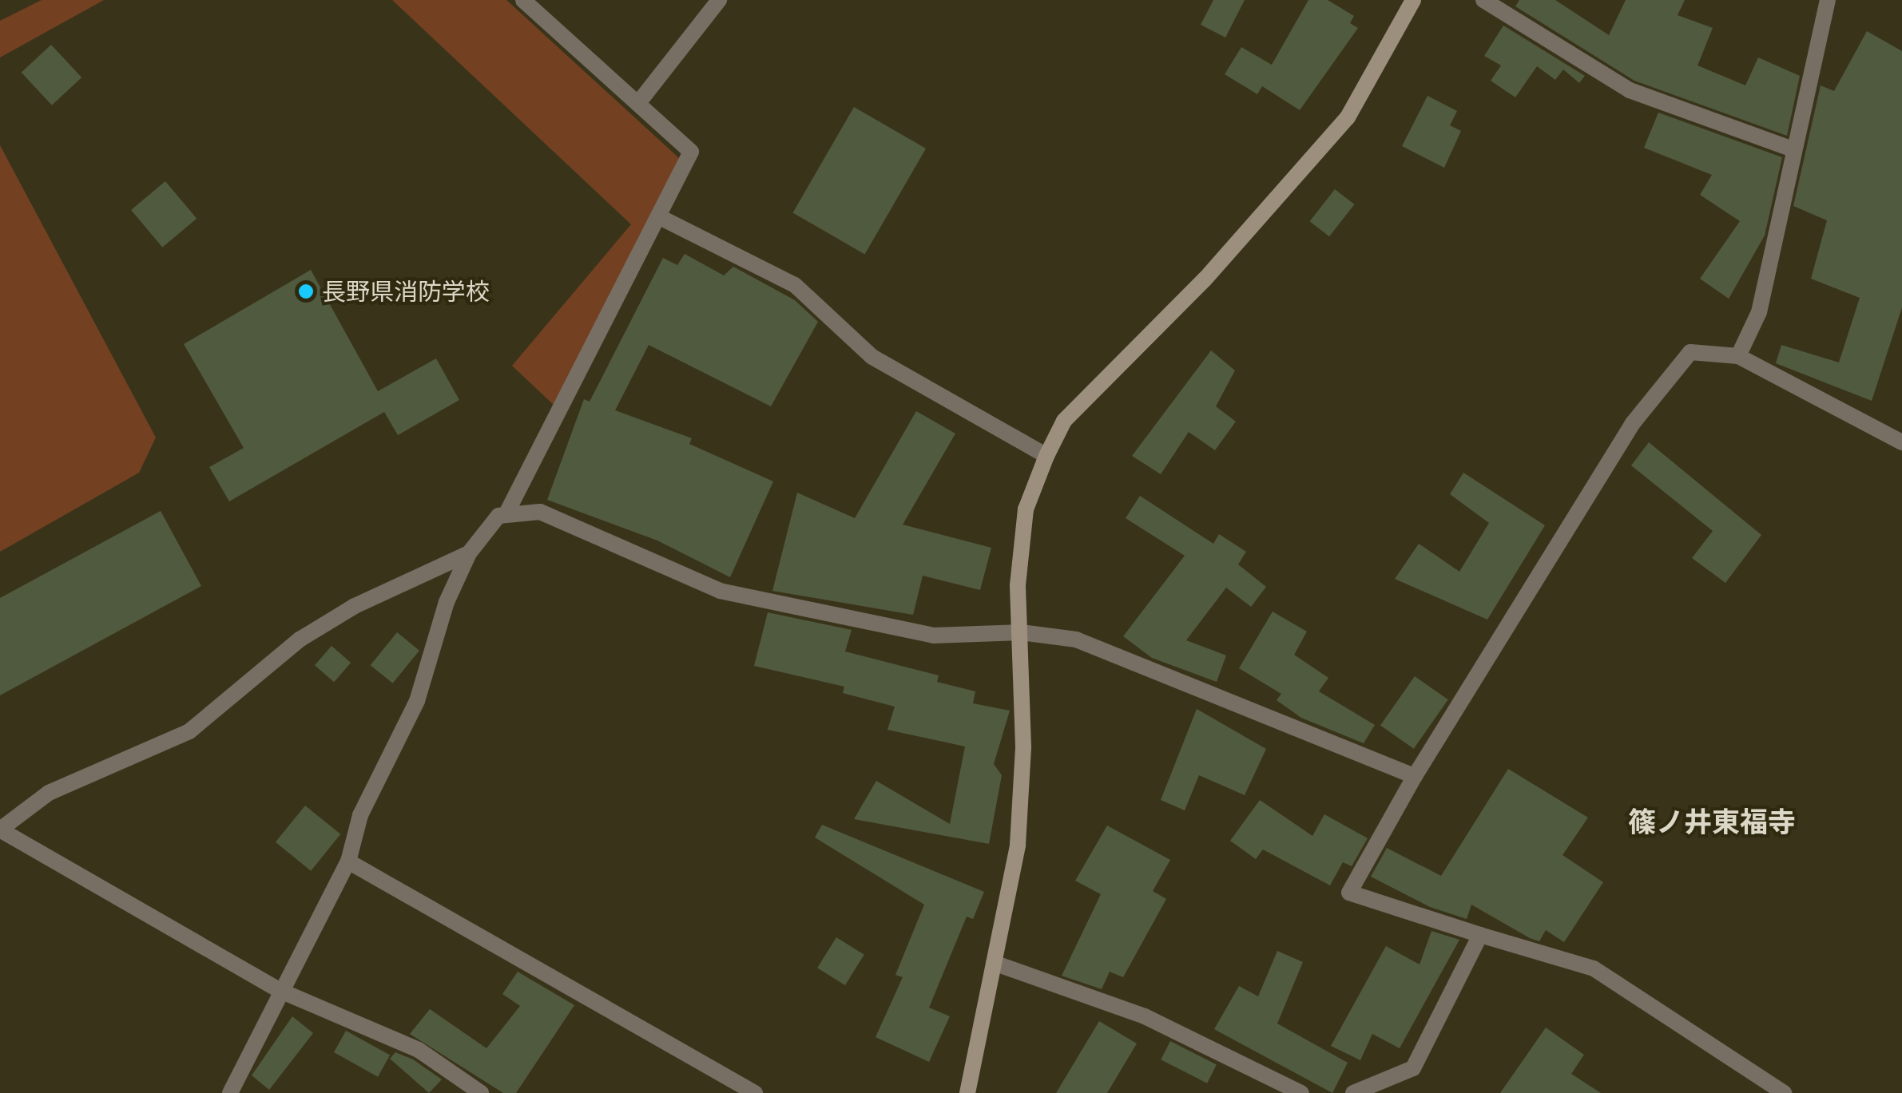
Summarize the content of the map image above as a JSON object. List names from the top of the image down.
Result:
{
  "districts": ["篠ノ井東福寺"],
  "places": ["長野県消防学校"]
}
